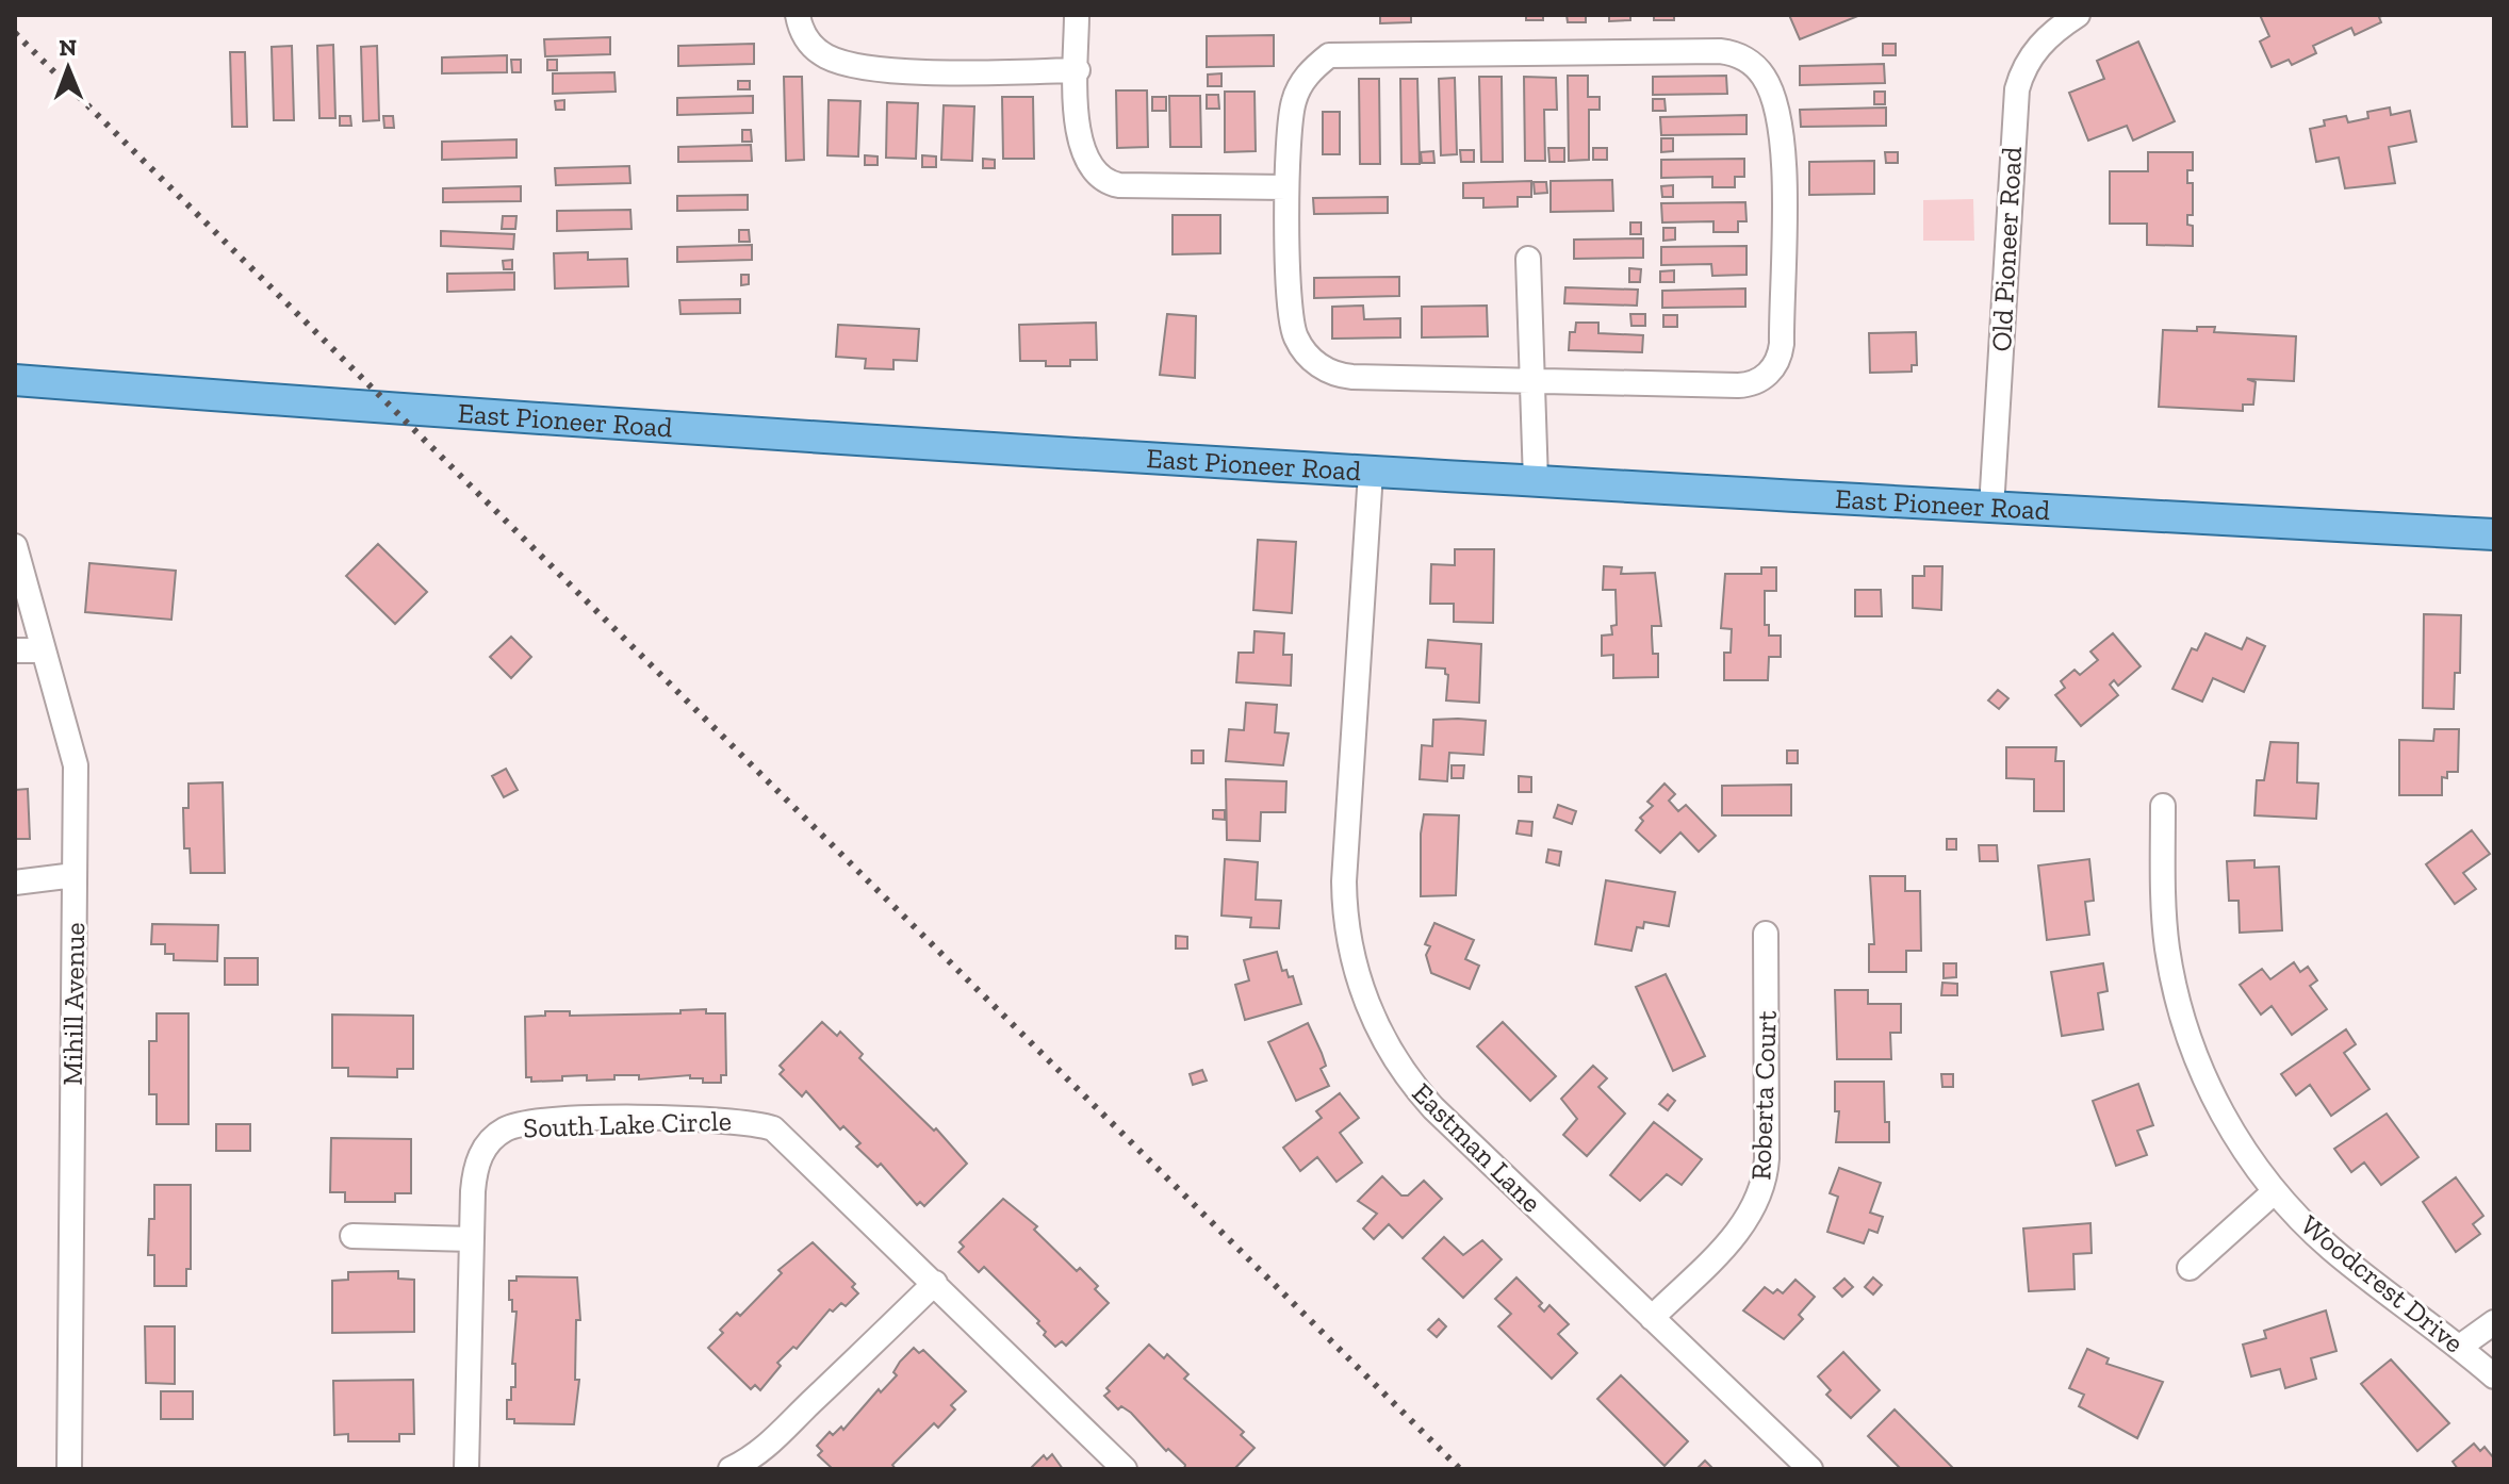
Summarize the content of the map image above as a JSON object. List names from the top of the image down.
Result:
{
  "streets": {
    "main road": ["East Pioneer Road"],
    "street": [
      "Old Pioneer Road",
      "Mihill Avenue",
      "Roberta Court",
      "South Lake Circle",
      "Eastman Lane",
      "Woodcrest Drive"
    ]
  },
  "crossings": [
    ["Old Pioneer Road", "East Pioneer Road"],
    ["East Pioneer Road", "Eastman Lane"],
    ["Roberta Court", "Eastman Lane"]
  ],
  "north": "top"
}
